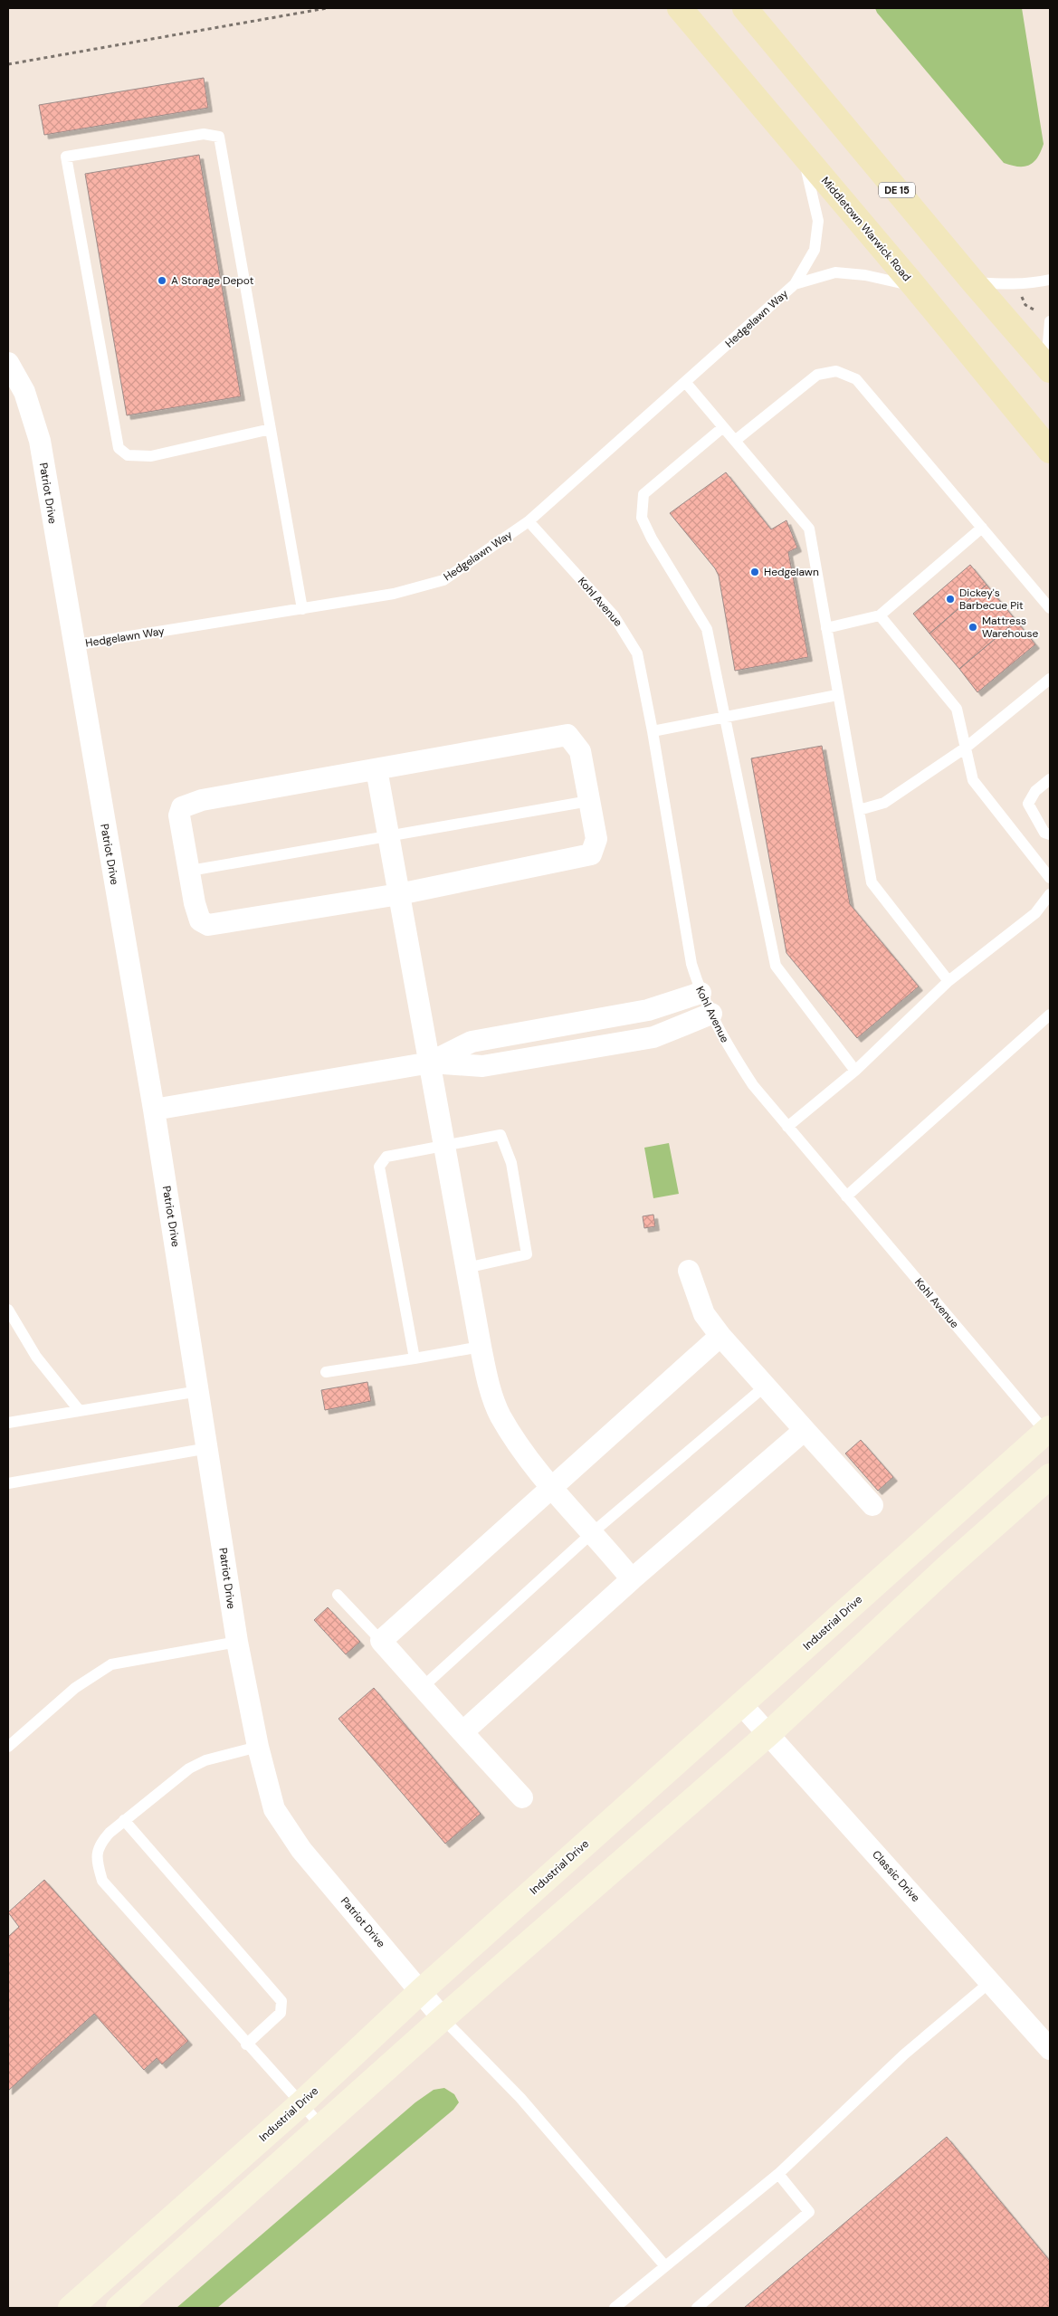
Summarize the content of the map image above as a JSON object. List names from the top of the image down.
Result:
{
  "streets": {
    "main road": ["DE 15", "Middletown Warwick Road"],
    "street": ["Patriot Drive", "Industrial Drive", "Classic Drive"],
    "lane": ["Hedgelawn Way", "Kohl Avenue"]
  },
  "crossings": [
    ["Hedgelawn Way", "Patriot Drive"],
    ["Hedgelawn Way", "Kohl Avenue"],
    ["Patriot Drive", "Industrial Drive"],
    ["Kohl Avenue", "Industrial Drive"],
    ["Industrial Drive", "Classic Drive"]
  ],
  "places": [
    "A Storage Depot",
    "Hedgelawn",
    "Dickey's Barbecue Pit",
    "Mattress Warehouse"
  ]
}
